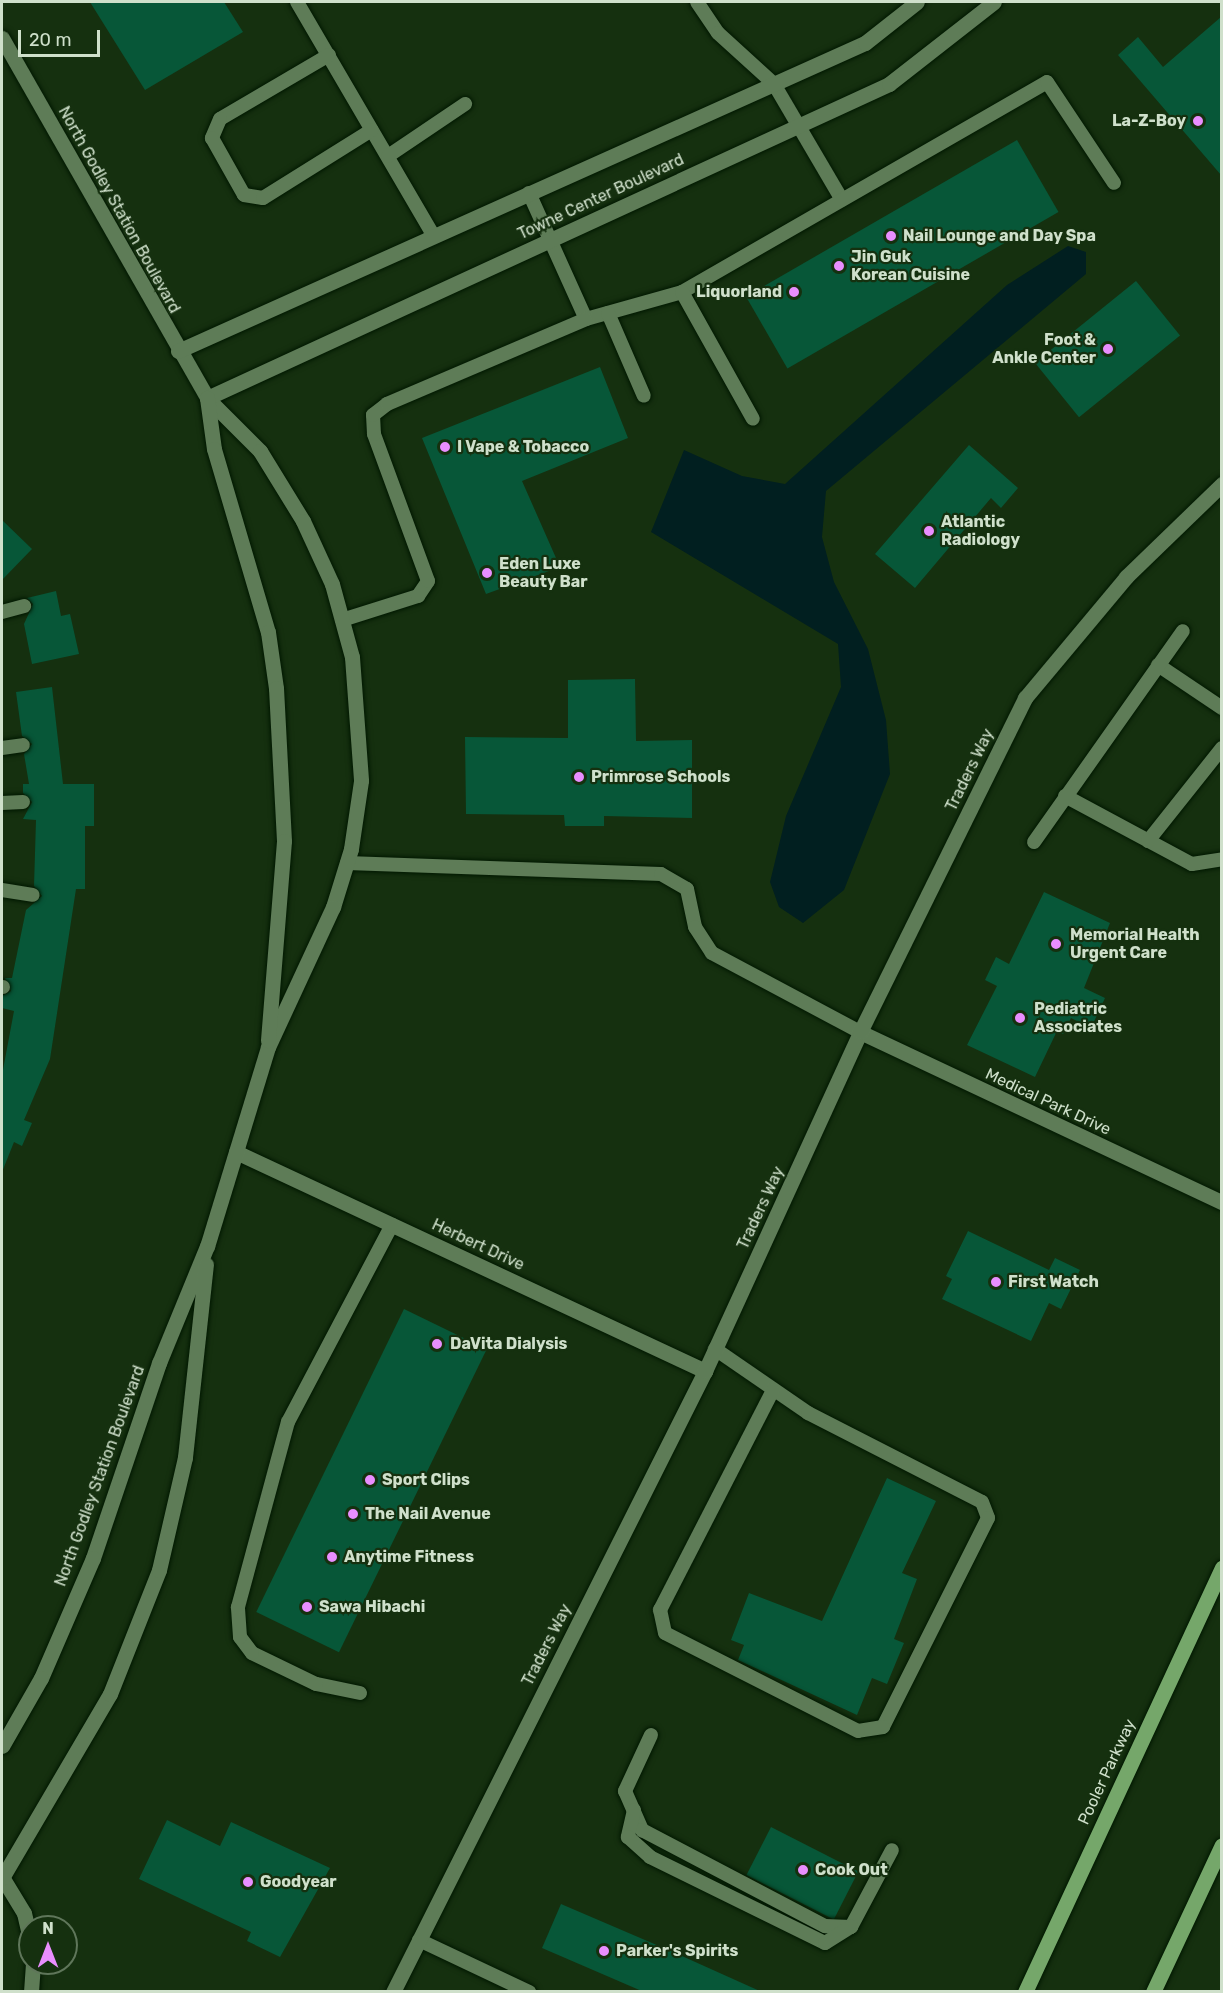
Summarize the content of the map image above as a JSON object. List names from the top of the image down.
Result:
{
  "streets": {
    "main road": ["Pooler Parkway"],
    "street": [
      "Towne Center Boulevard",
      "North Godley Station Boulevard",
      "Traders Way",
      "Medical Park Drive",
      "Herbert Drive"
    ]
  },
  "crossings": [
    ["Towne Center Boulevard", "North Godley Station Boulevard"],
    ["North Godley Station Boulevard", "Herbert Drive"],
    ["Traders Way", "Medical Park Drive"],
    ["Traders Way", "Herbert Drive"]
  ],
  "places": [
    "La-Z-Boy",
    "Nail Lounge and Day Spa",
    "Jin Guk Korean Cuisine",
    "Liquorland",
    "Foot & Ankle Center",
    "I Vape & Tobacco",
    "Atlantic Radiology",
    "Eden Luxe Beauty Bar",
    "Primrose Schools",
    "Memorial Health Urgent Care",
    "Pediatric Associates",
    "First Watch",
    "DaVita Dialysis",
    "Sport Clips",
    "The Nail Avenue",
    "Anytime Fitness",
    "Sawa Hibachi",
    "Cook Out",
    "Goodyear",
    "Parker's Spirits"
  ],
  "scale_bar": "20 m",
  "north": "top"
}
